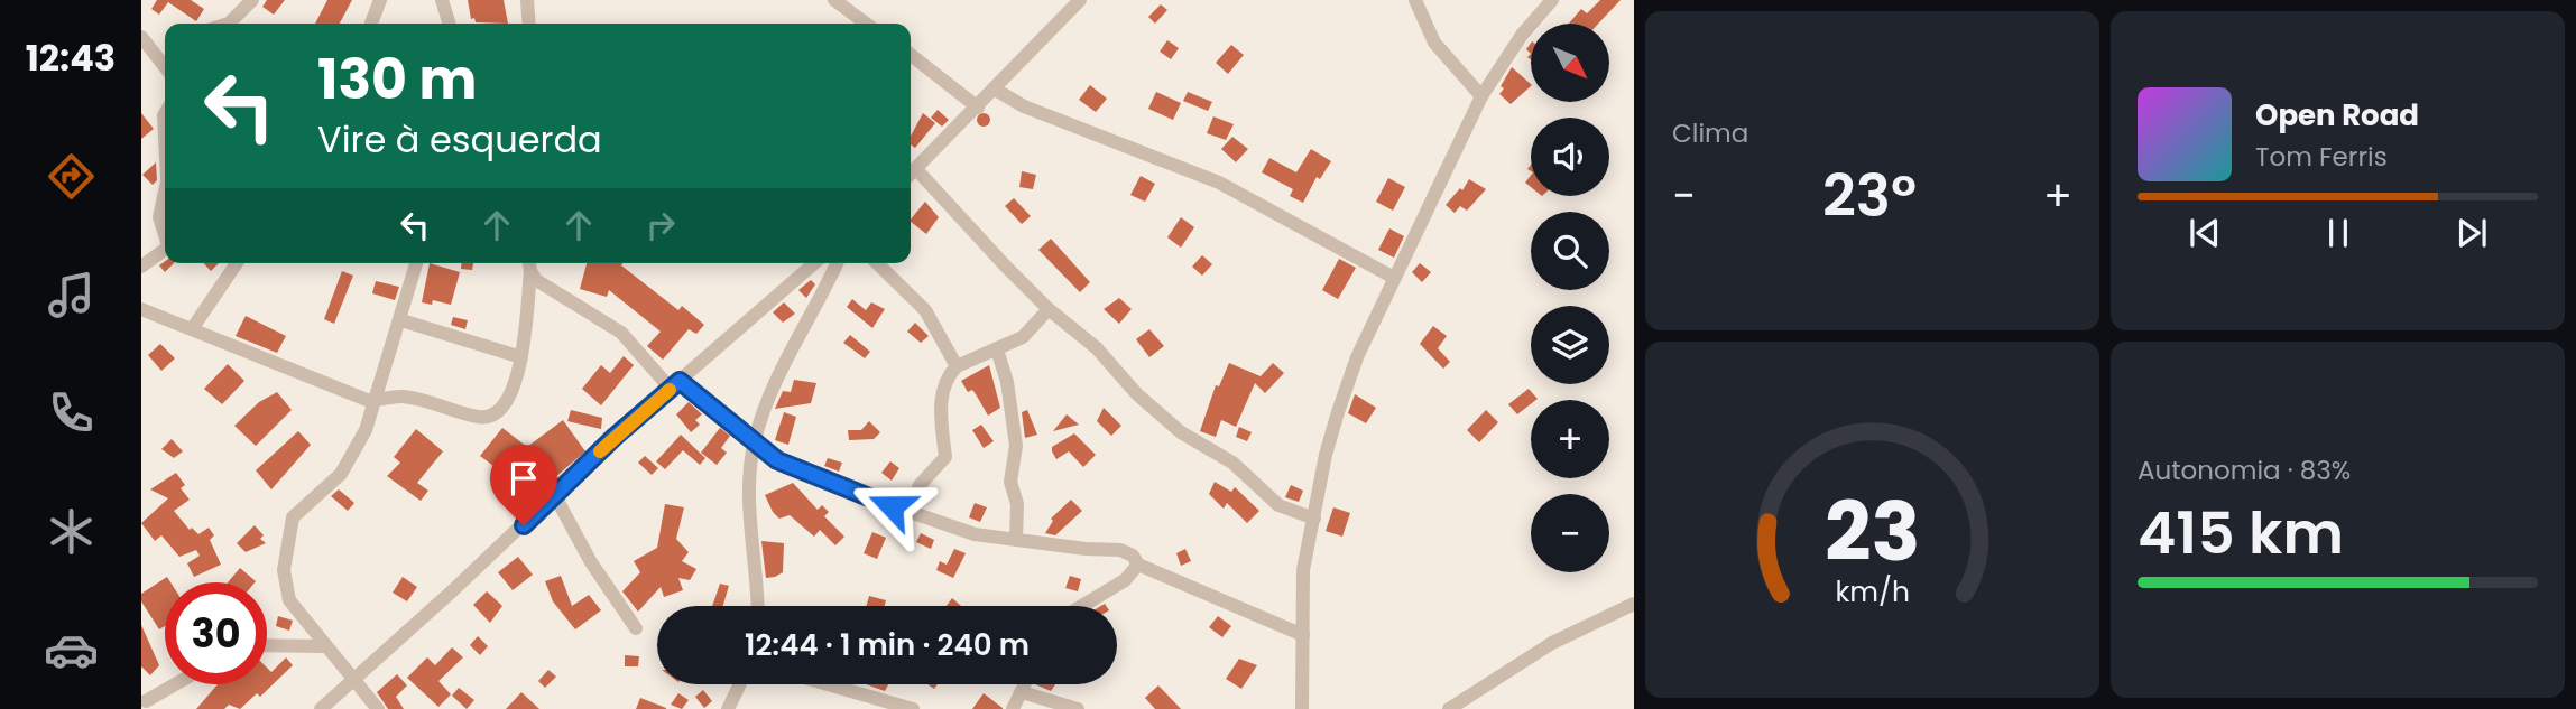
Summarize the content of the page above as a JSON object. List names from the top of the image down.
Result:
{
  "north": "bottom right",
  "page": {
    "tabs": "12:43",
    "tile": [
      "Clima",
      ["Autonomia · 83%", "415 km"]
    ],
    "map_buttons": ["+", "−"],
    "turn": ["130 m", "Vire à esquerda"],
    "song": ["Open Road", "Tom Ferris"],
    "heat": ["−", "23°", "+"],
    "limit": "30",
    "trip": "12:44 · 1 min · 240 m",
    "gauge": ["23", "km/h"]
  }
}
